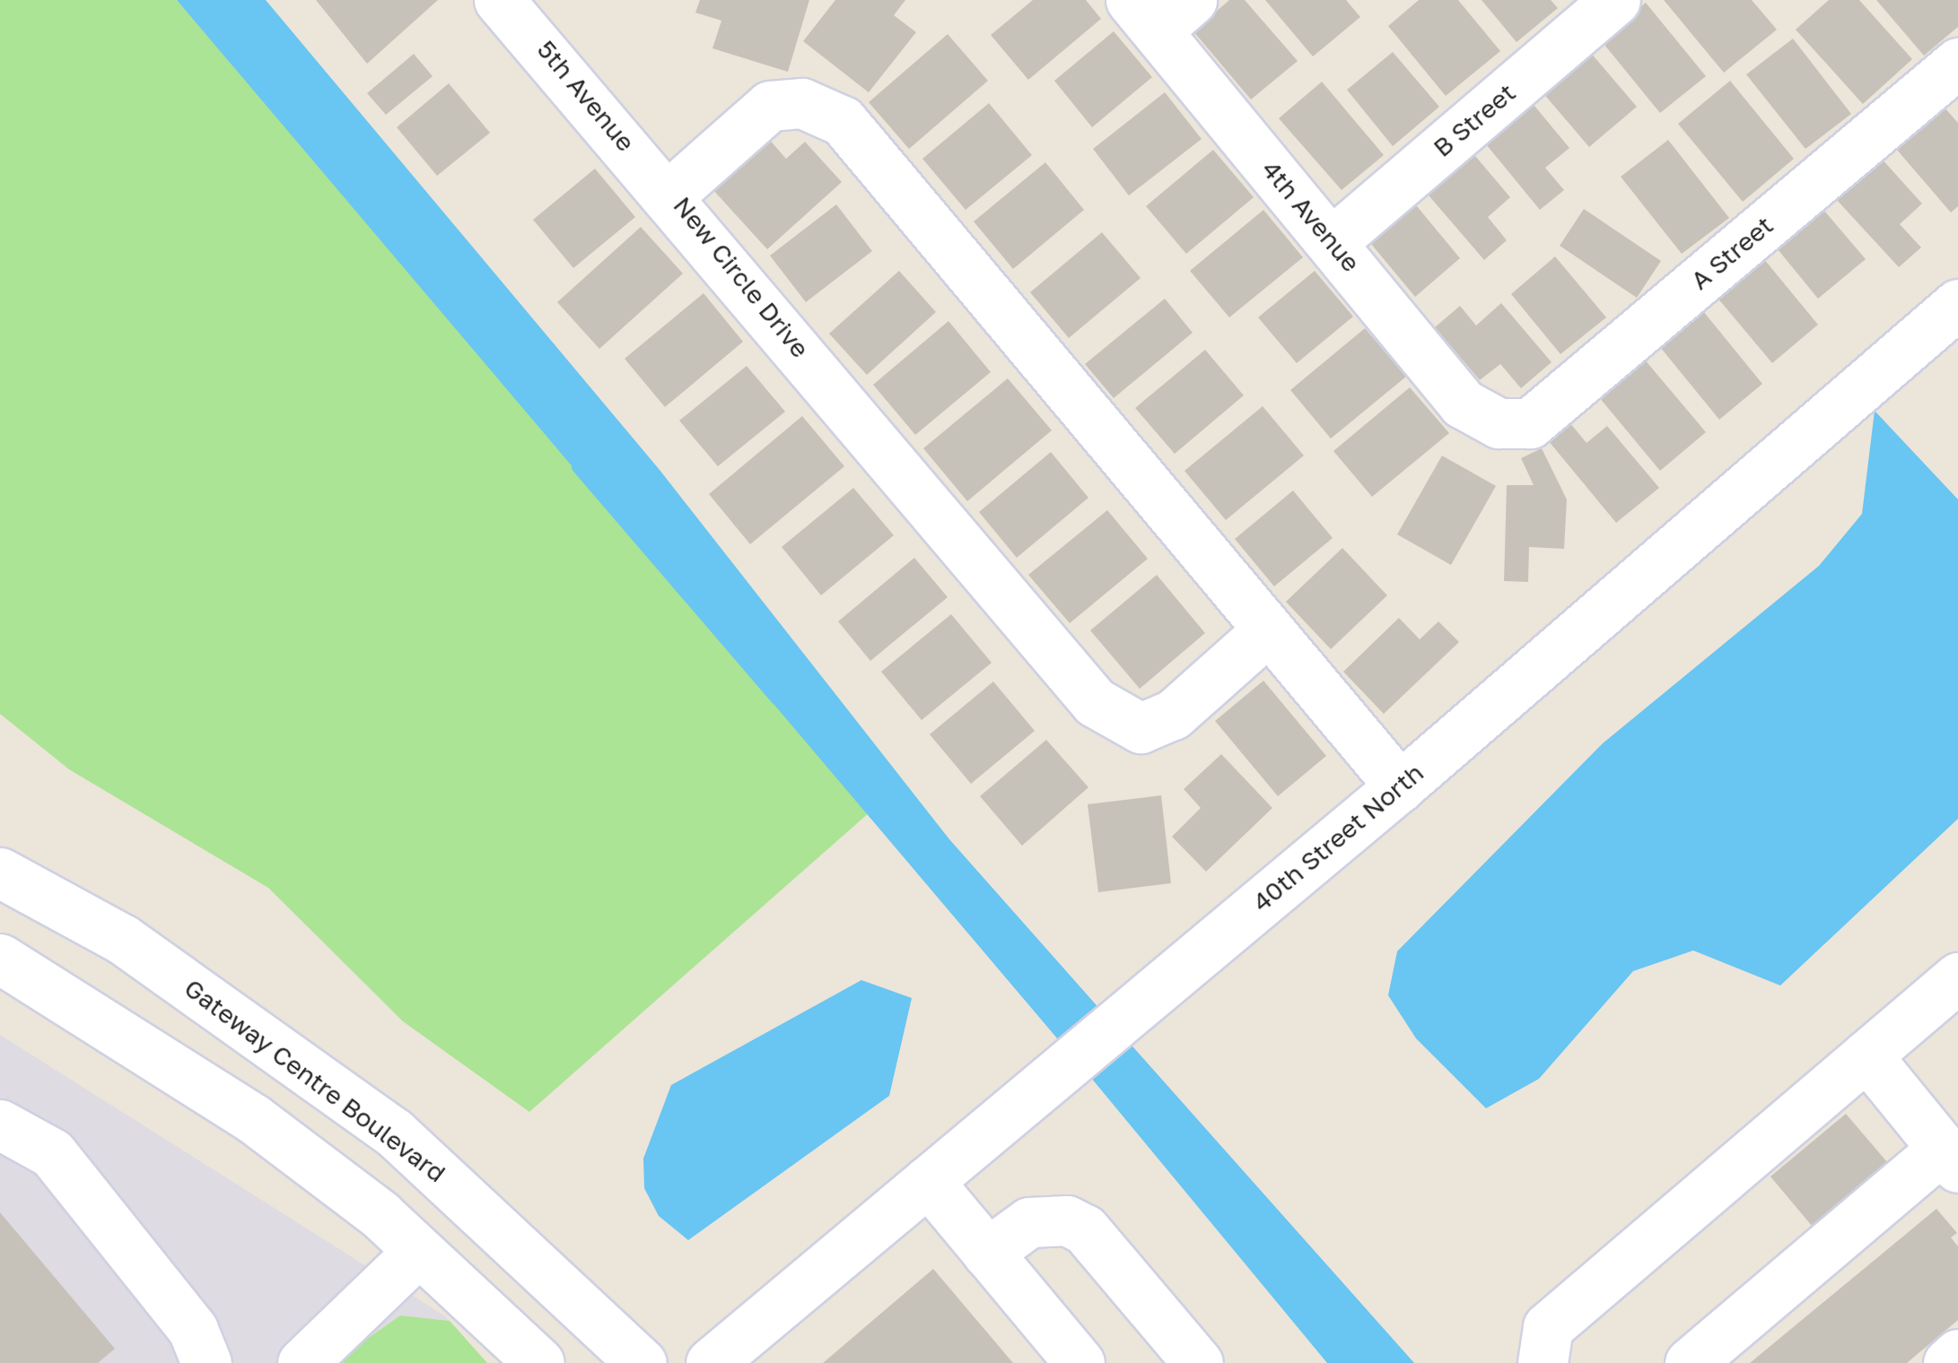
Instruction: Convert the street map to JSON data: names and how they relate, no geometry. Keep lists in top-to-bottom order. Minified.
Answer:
{"streets":{"street":["5th Avenue","B Street","4th Avenue","A Street","New Circle Drive","40th Street North","Gateway Centre Boulevard"]},"crossings":[["5th Avenue","New Circle Drive"],["B Street","4th Avenue"],["4th Avenue","A Street"],["New Circle Drive","40th Street North"]]}
